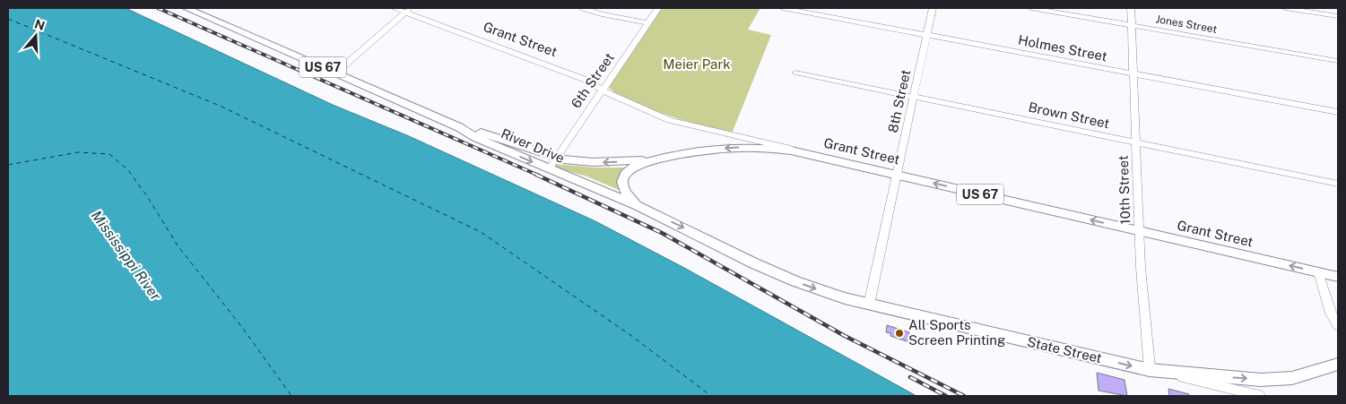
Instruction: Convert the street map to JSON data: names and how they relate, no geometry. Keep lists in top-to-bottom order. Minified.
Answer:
{"streets":{"main road":["Grant Street","US 67","River Drive","State Street"],"street":["Jones Street","Holmes Street","6th Street","8th Street","Brown Street","10th Street"]},"crossings":[["Jones Street","10th Street"],["Grant Street","US 67"],["Grant Street","6th Street"],["Grant Street","8th Street"],["Grant Street","10th Street"],["Holmes Street","8th Street"],["Holmes Street","10th Street"],["US 67","6th Street"],["US 67","River Drive"],["US 67","10th Street"],["US 67","State Street"],["6th Street","River Drive"],["8th Street","Brown Street"],["8th Street","River Drive"],["8th Street","State Street"],["Brown Street","10th Street"],["River Drive","State Street"],["10th Street","State Street"]],"one_way":["Grant Street","River Drive","State Street"],"water":["Mississippi River"],"parks":["Meier Park"],"places":["All Sports Screen Printing"],"north":"top"}
